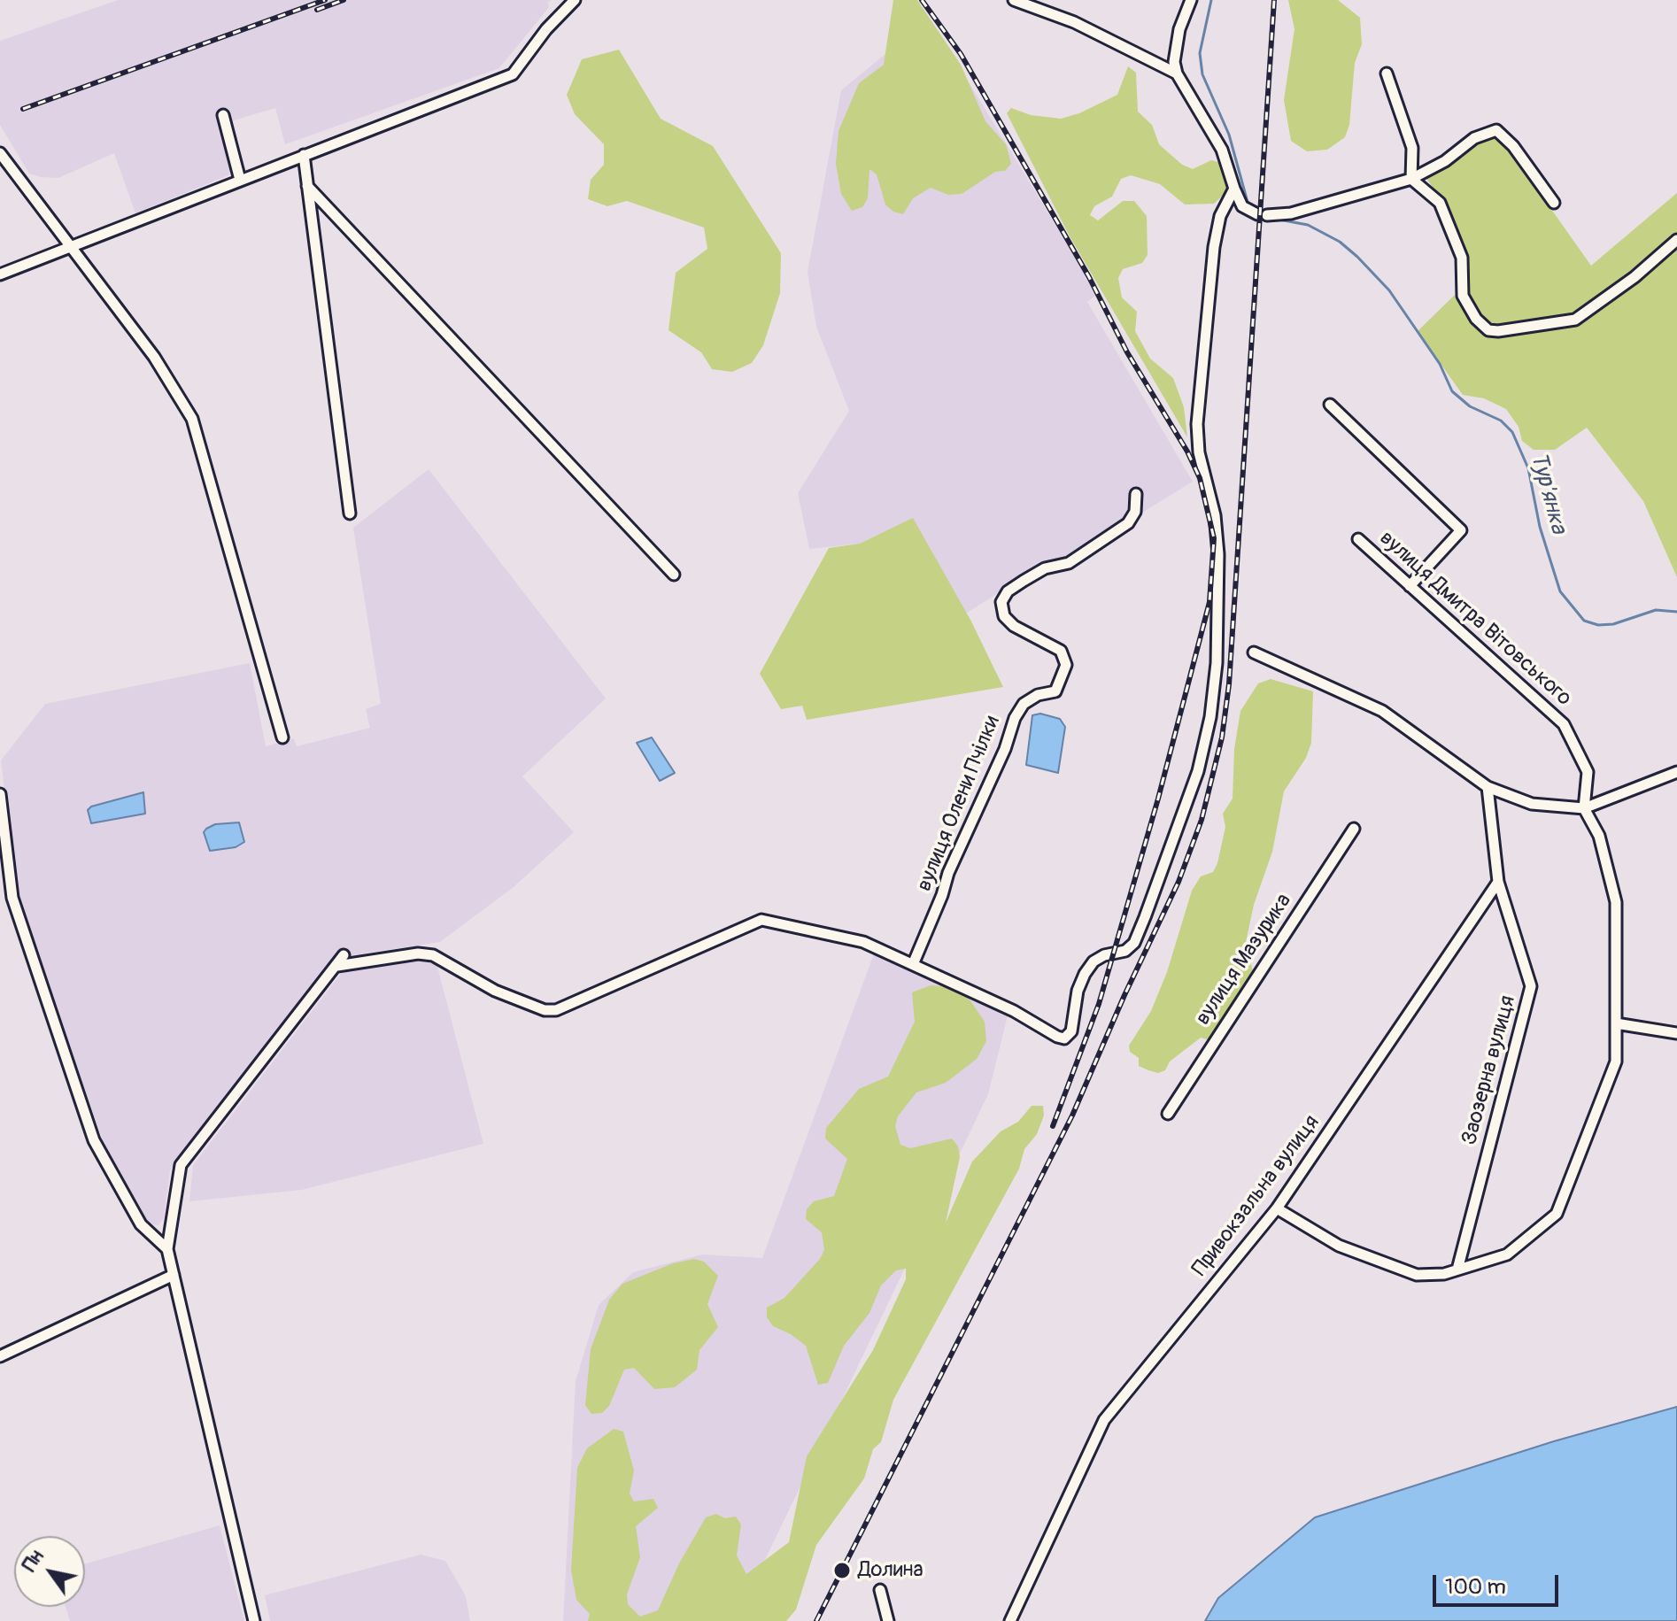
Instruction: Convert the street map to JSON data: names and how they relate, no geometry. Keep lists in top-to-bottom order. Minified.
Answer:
{"streets":{"street":["вулиця Дмитра Вітовського","вулиця Олени Пчілки","вулиця Мазурика","Заозерна вулиця","Привокзальна вулиця"]},"crossings":[["Заозерна вулиця","Привокзальна вулиця"]],"water":["Тур'янка"],"places":["Долина"],"scale_bar":"100 m","north":"top left"}
